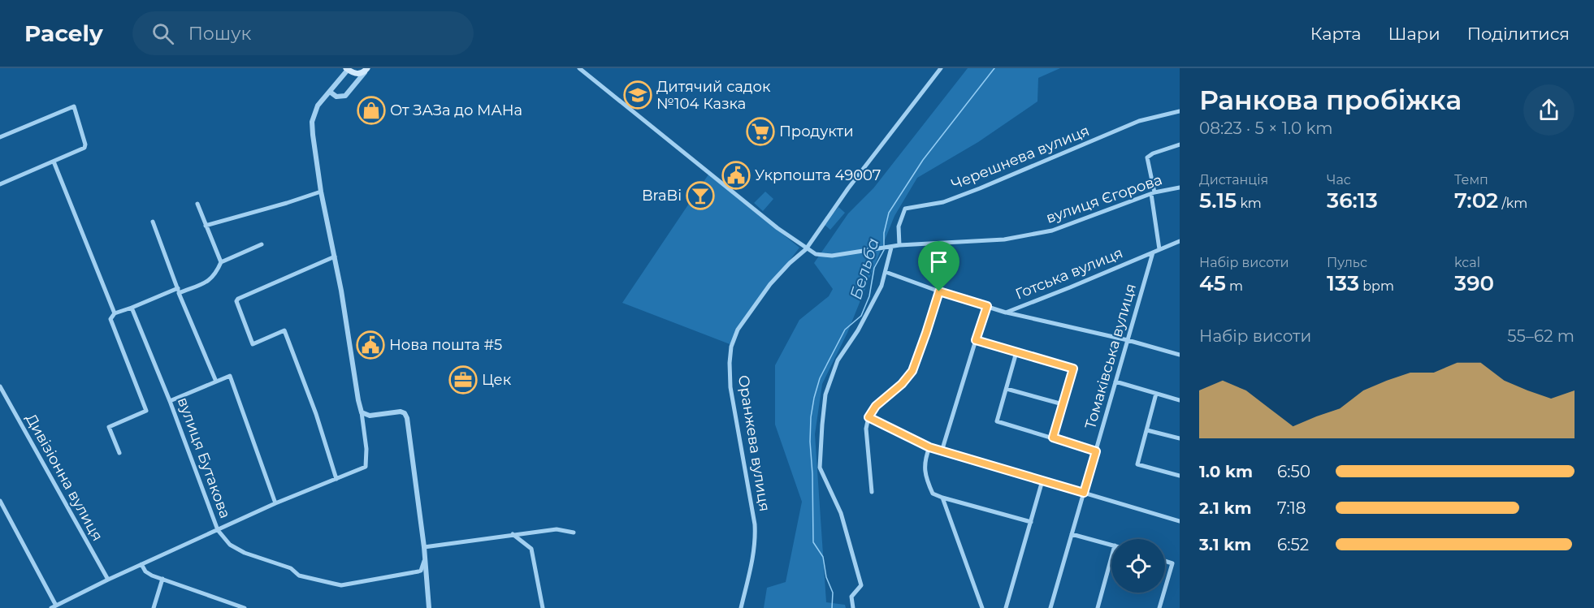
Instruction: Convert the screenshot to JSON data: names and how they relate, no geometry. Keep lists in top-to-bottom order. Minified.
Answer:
{"streets":{"street":["Черешнева вулиця","вулиця Єгорова","Готська вулиця","Томаківська вулиця","Оранжева вулиця","вулиця Бутакова","Дивізіонна вулиця"]},"crossings":[["Черешнева вулиця","вулиця Єгорова"],["вулиця Єгорова","Оранжева вулиця"],["Готська вулиця","Томаківська вулиця"]],"water":["Бельба"],"places":{"school or university":["Дитячий садок №104 Казка"],"shop":["От ЗАЗа до МАНа"],"supermarket":["Продукти"],"public building":["Укрпошта 49007","Нова пошта #5"],"bar":["BraBi"],"office":["Цек"]},"page":{"header":"Pacely","search":"Пошук","nav":["Карта","Шари","Поділитися"],"heading":["Ранкова пробіжка","08:23 · 5 × 1.0 km"],"stats":[["Дистанція","5.15 km"],["Час","36:13"],["Темп","7:02 /km"],["Набір висоти","45 m"],["Пульс","133 bpm"],["kcal","390"]],"chart":["Набір висоти","55–62 m"],"list":[{"name":"1.0 km","note":"6:50"},{"name":"2.1 km","note":"7:18"},{"name":"3.1 km","note":"6:52"}]}}
